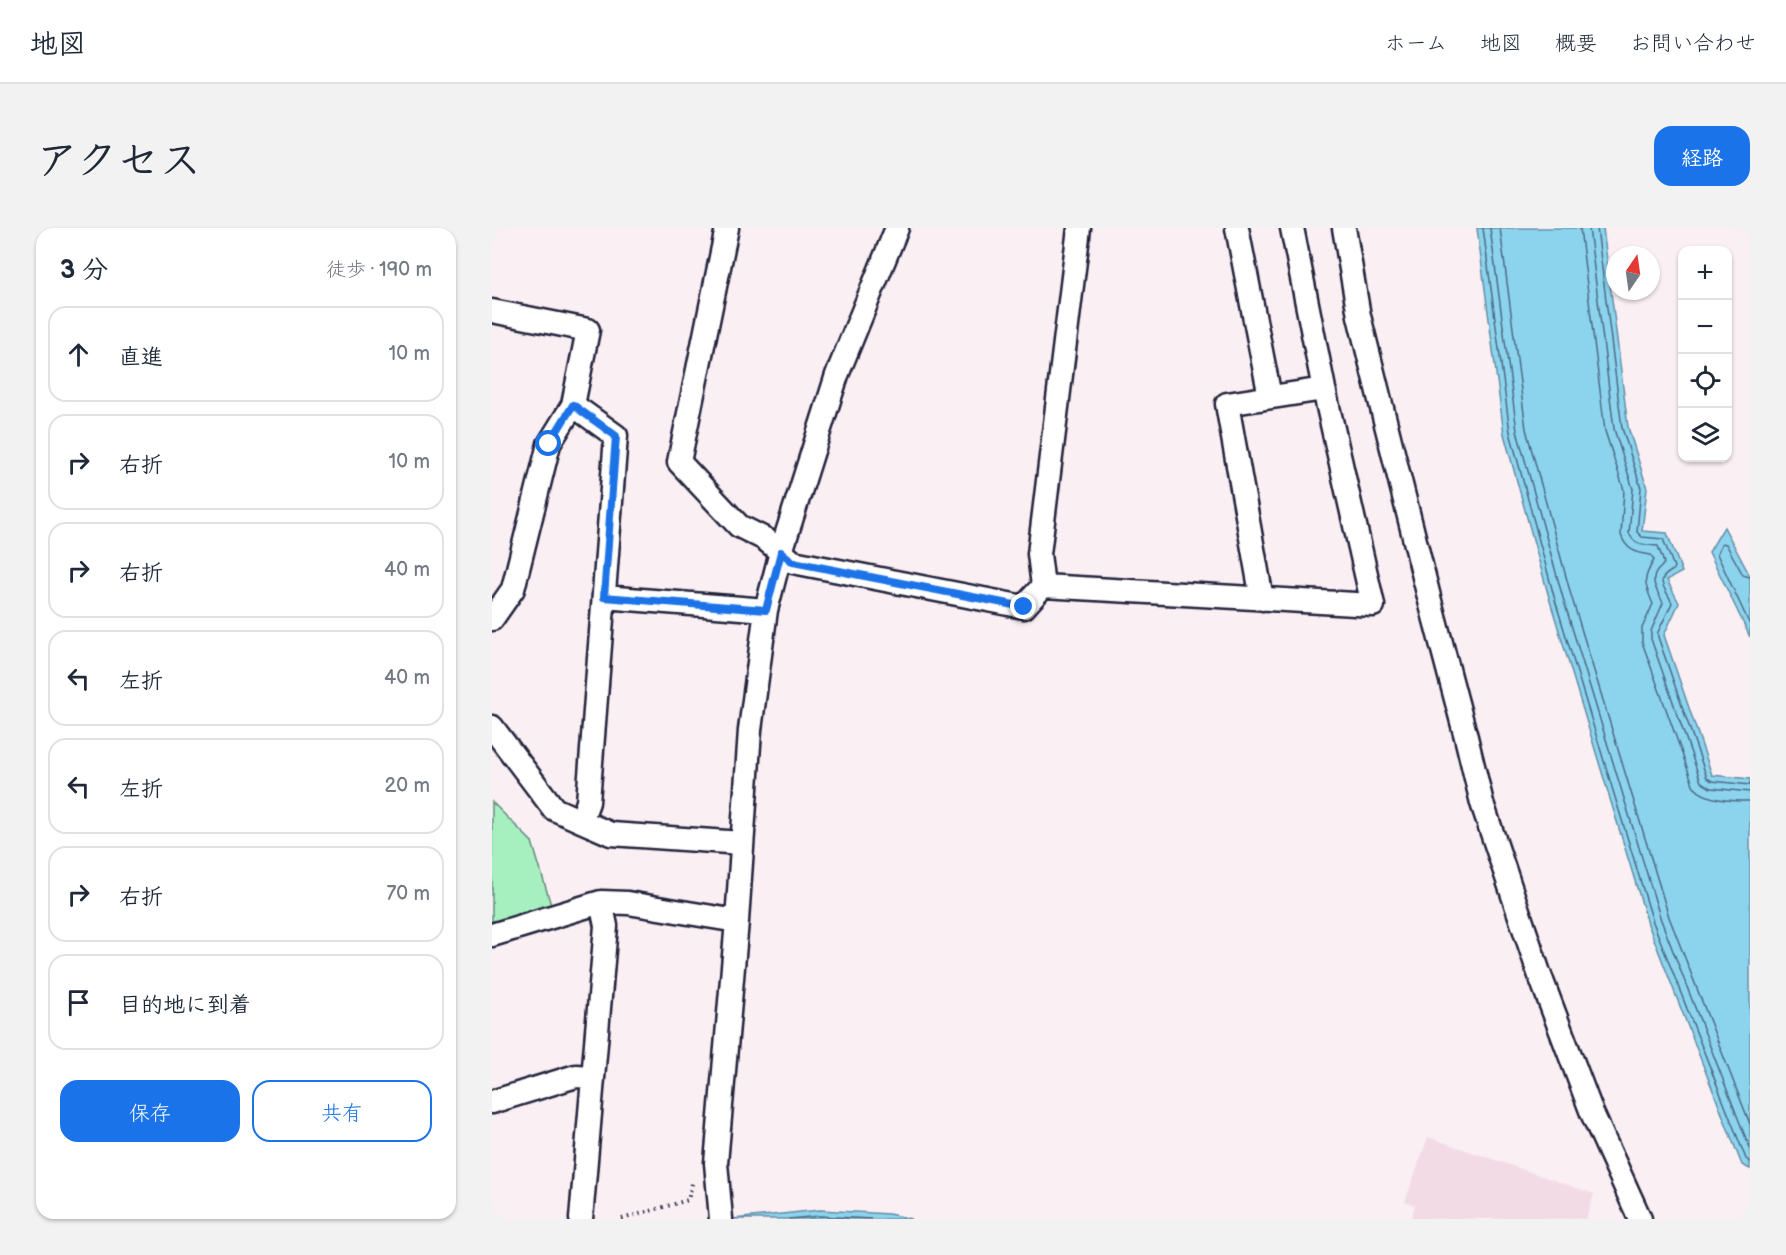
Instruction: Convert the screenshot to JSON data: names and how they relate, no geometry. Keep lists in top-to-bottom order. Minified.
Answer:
{"north":"top","page":{"header":"地図","nav":["ホーム","地図","概要","お問い合わせ"],"title":"アクセス","buttons":["経路",["保存","共有"]],"heading":["3 分","徒歩 · 190 m"],"map_buttons":["+","−"],"list":[["直進","10 m"],["右折","10 m"],["右折","40 m"],["左折","40 m"],["左折","20 m"],["右折","70 m"],"目的地に到着"]}}
